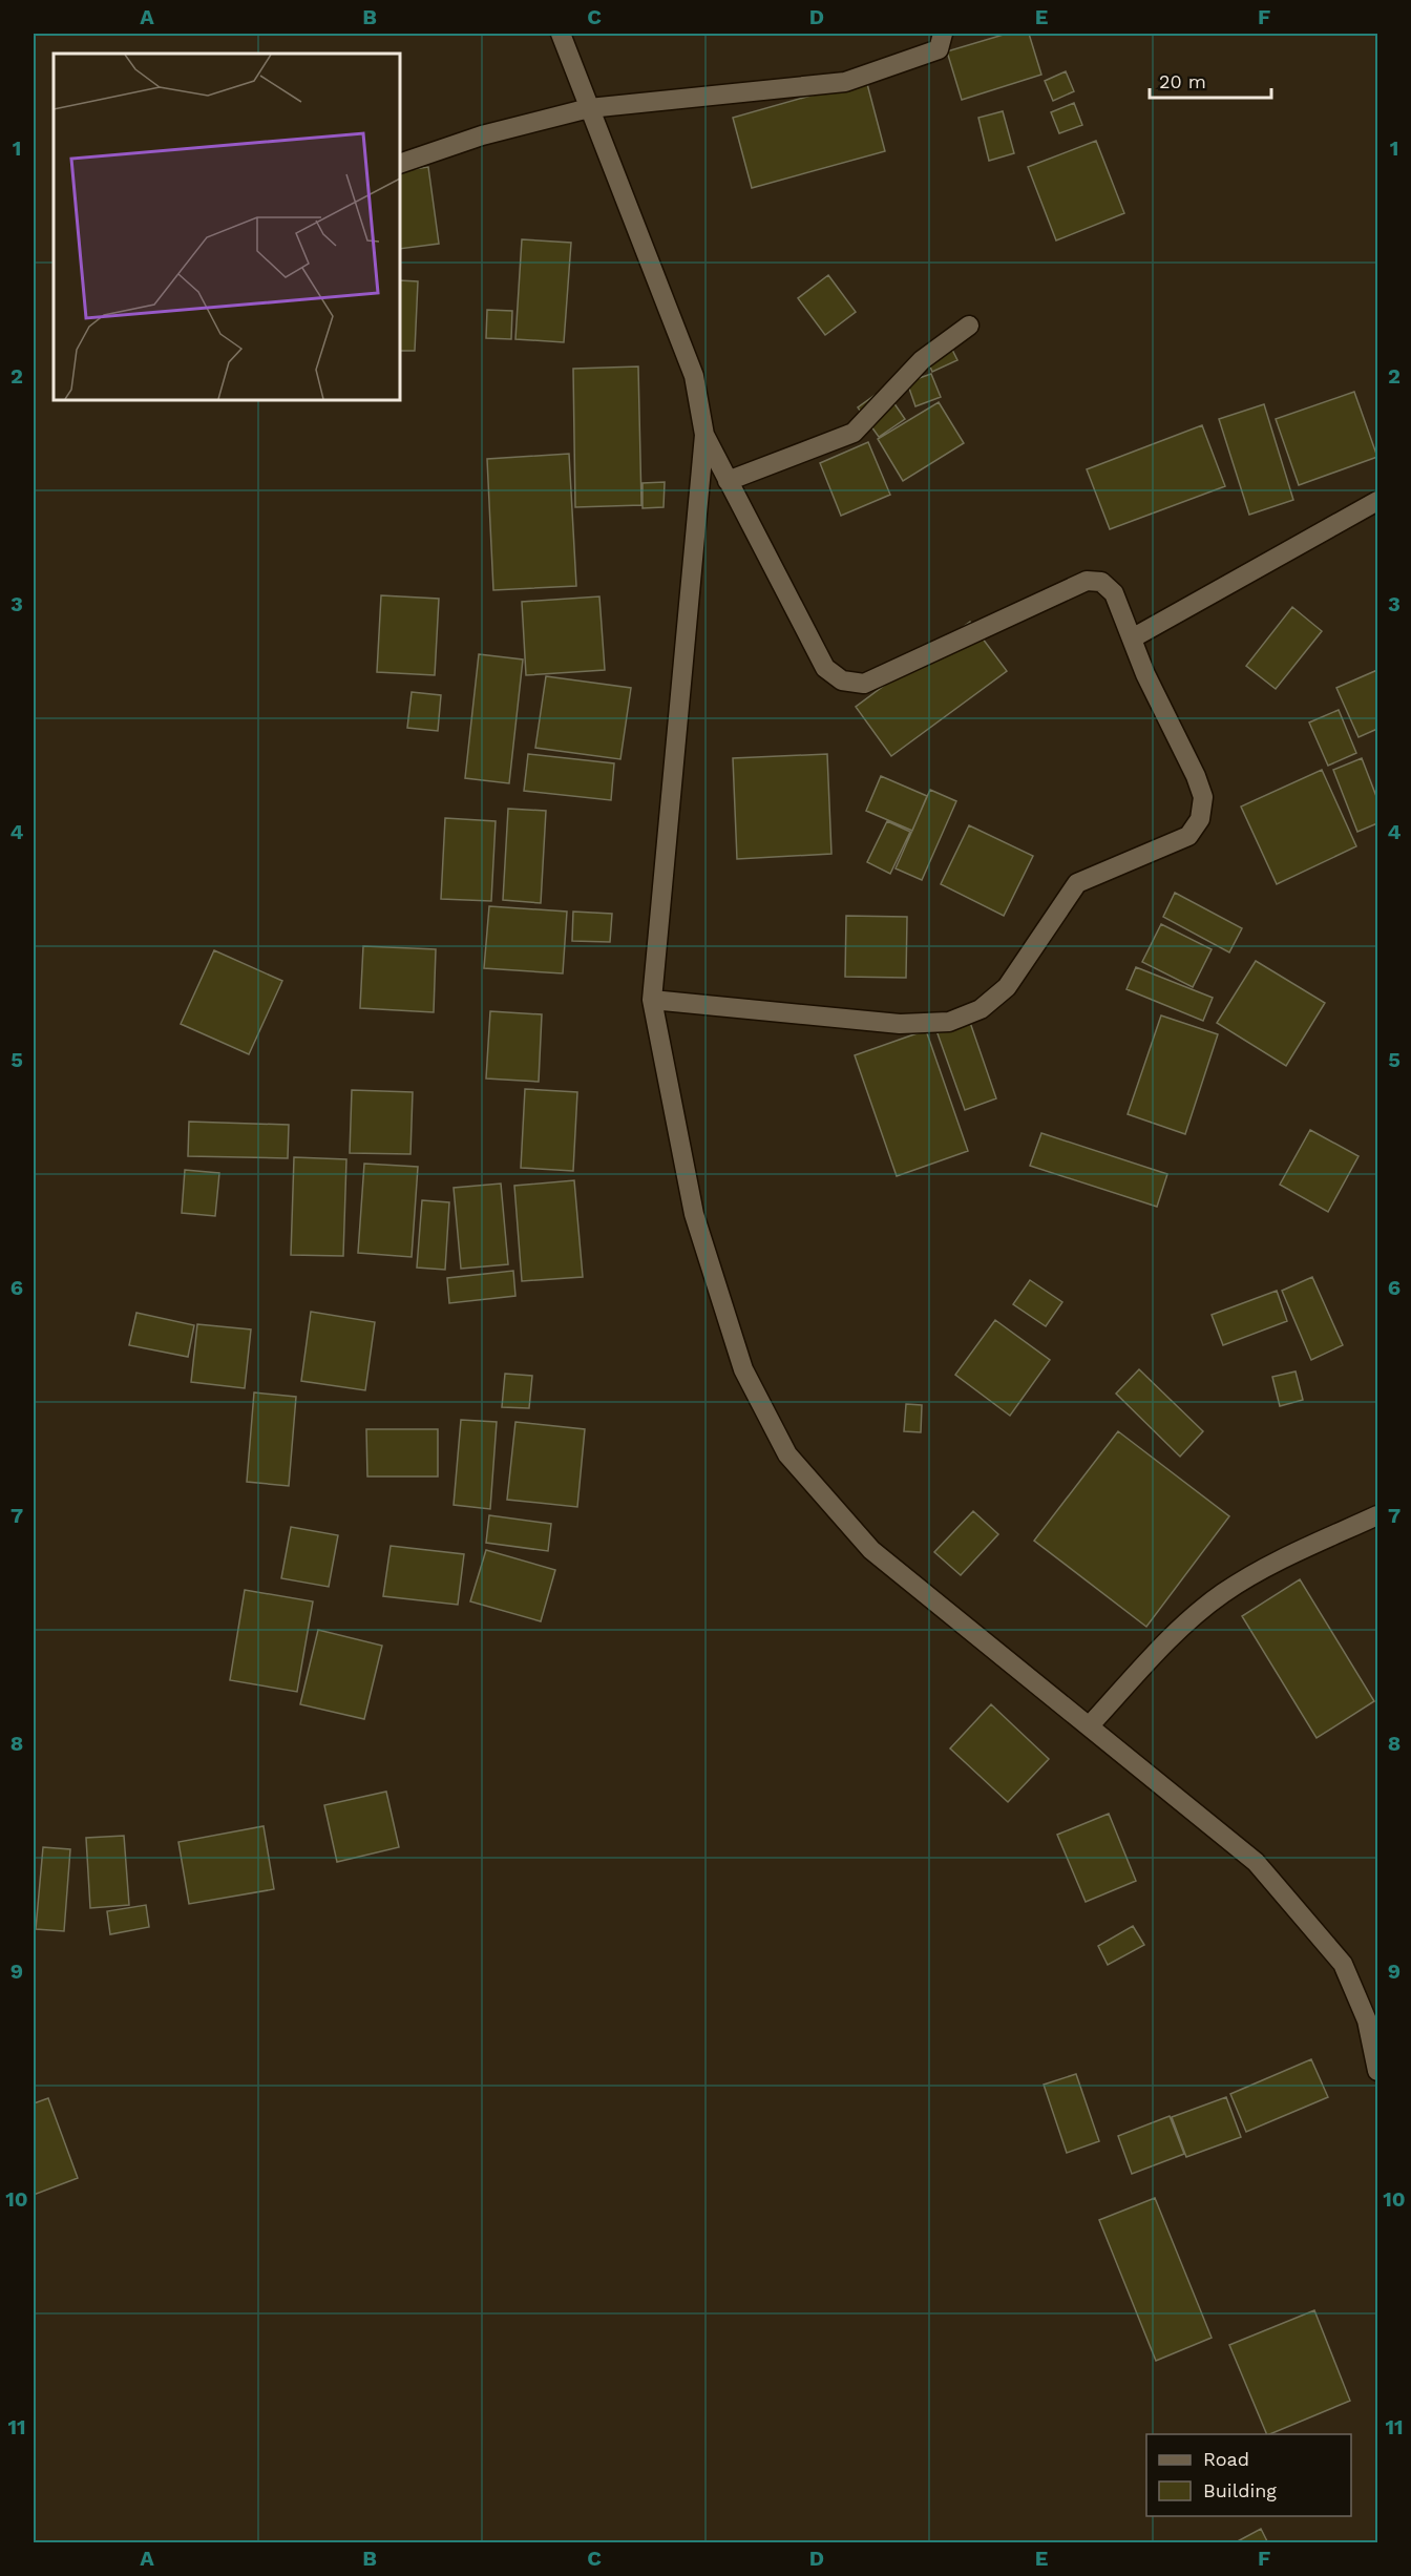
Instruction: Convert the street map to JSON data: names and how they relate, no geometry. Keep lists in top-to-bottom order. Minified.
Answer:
{"legend":["Road","Building"],"scale_bar":"20 m","grid":{"columns":["A","B","C","D","E","F"],"rows":["1","2","3","4","5","6","7","8","9","10","11"]}}
